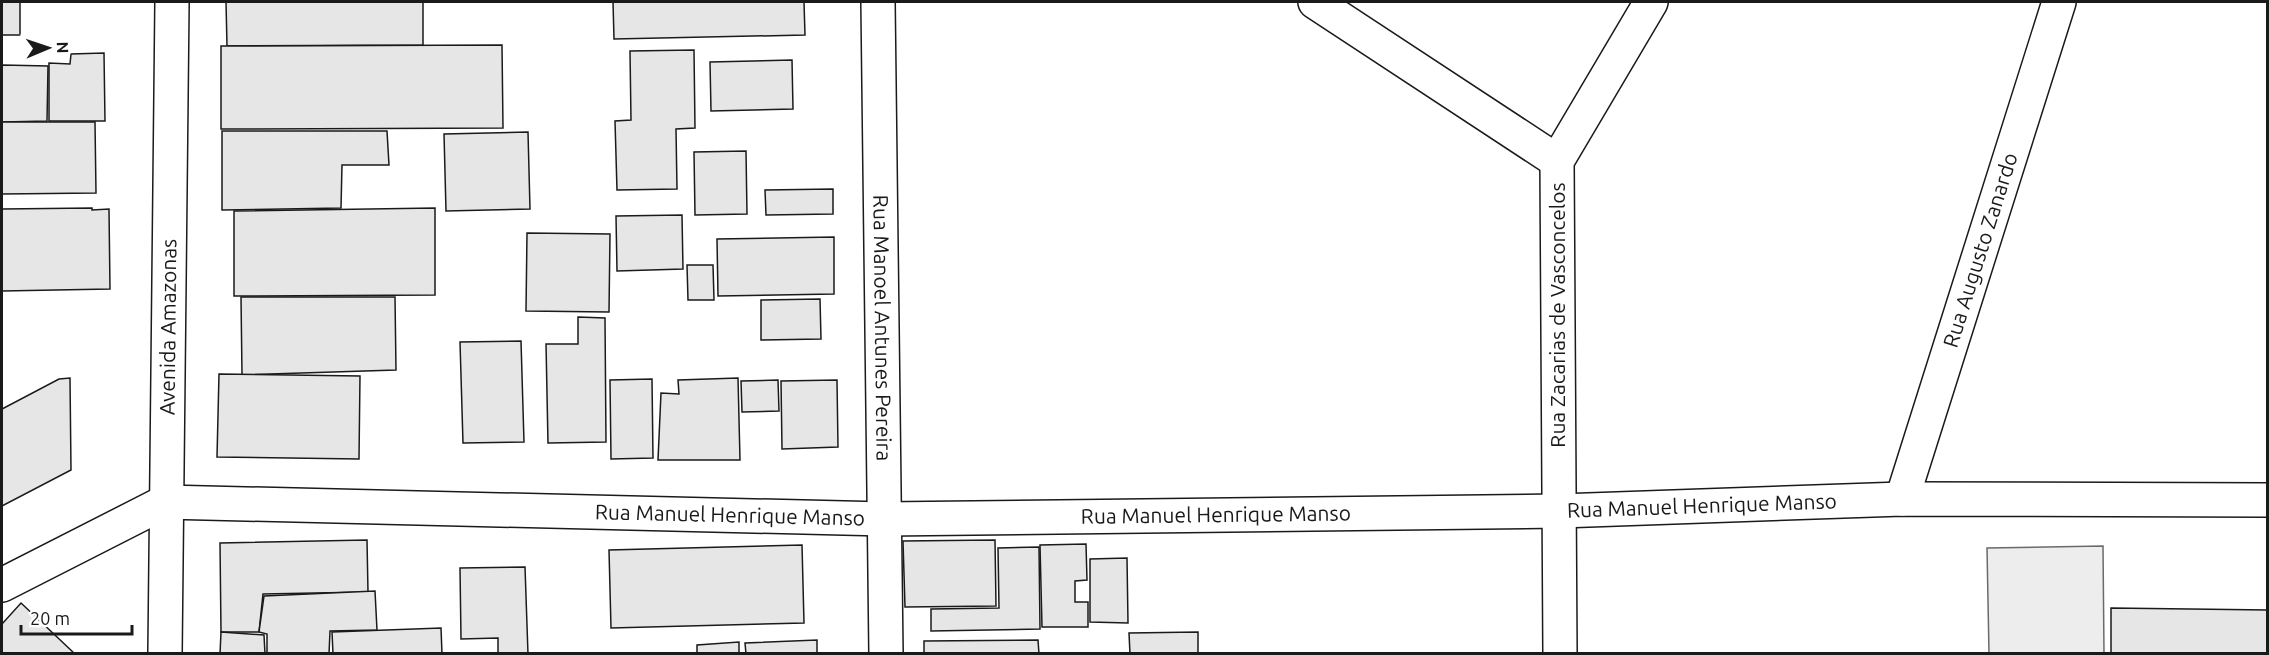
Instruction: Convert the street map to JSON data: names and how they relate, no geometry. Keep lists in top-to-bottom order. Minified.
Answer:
{"streets":{"street":["Rua Augusto Zanardo","Rua Zacarias de Vasconcelos","Avenida Amazonas","Rua Manoel Antunes Pereira","Rua Manuel Henrique Manso"]},"crossings":[["Rua Augusto Zanardo","Rua Manuel Henrique Manso"],["Rua Zacarias de Vasconcelos","Rua Manuel Henrique Manso"],["Avenida Amazonas","Rua Manuel Henrique Manso"],["Rua Manoel Antunes Pereira","Rua Manuel Henrique Manso"]],"scale_bar":"20 m","north":"right"}
